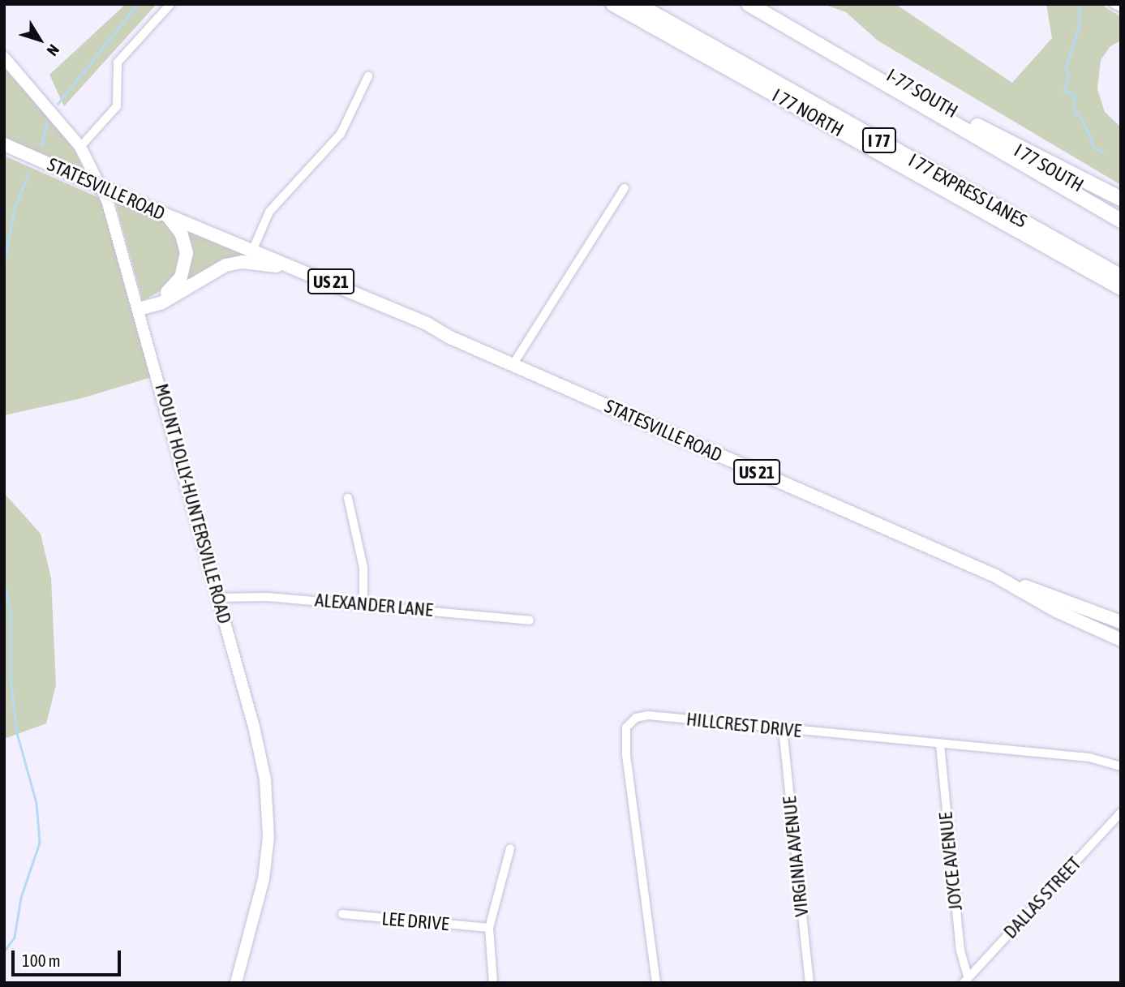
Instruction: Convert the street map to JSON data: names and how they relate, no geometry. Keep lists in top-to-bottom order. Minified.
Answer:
{"streets":{"highway":["I-77 SOUTH","I 77 NORTH","I 77","I 77 SOUTH","I 77 EXPRESS LANES"],"main road":["STATESVILLE ROAD","US 21","MOUNT HOLLY-HUNTERSVILLE ROAD"],"street":["ALEXANDER LANE","HILLCREST DRIVE","VIRGINIA AVENUE","JOYCE AVENUE","DALLAS STREET","LEE DRIVE"]},"crossings":[["I-77 SOUTH","I 77 SOUTH"],["MOUNT HOLLY-HUNTERSVILLE ROAD","ALEXANDER LANE"],["HILLCREST DRIVE","VIRGINIA AVENUE"],["HILLCREST DRIVE","JOYCE AVENUE"],["JOYCE AVENUE","DALLAS STREET"]],"scale_bar":"100 m","north":"bottom right"}
